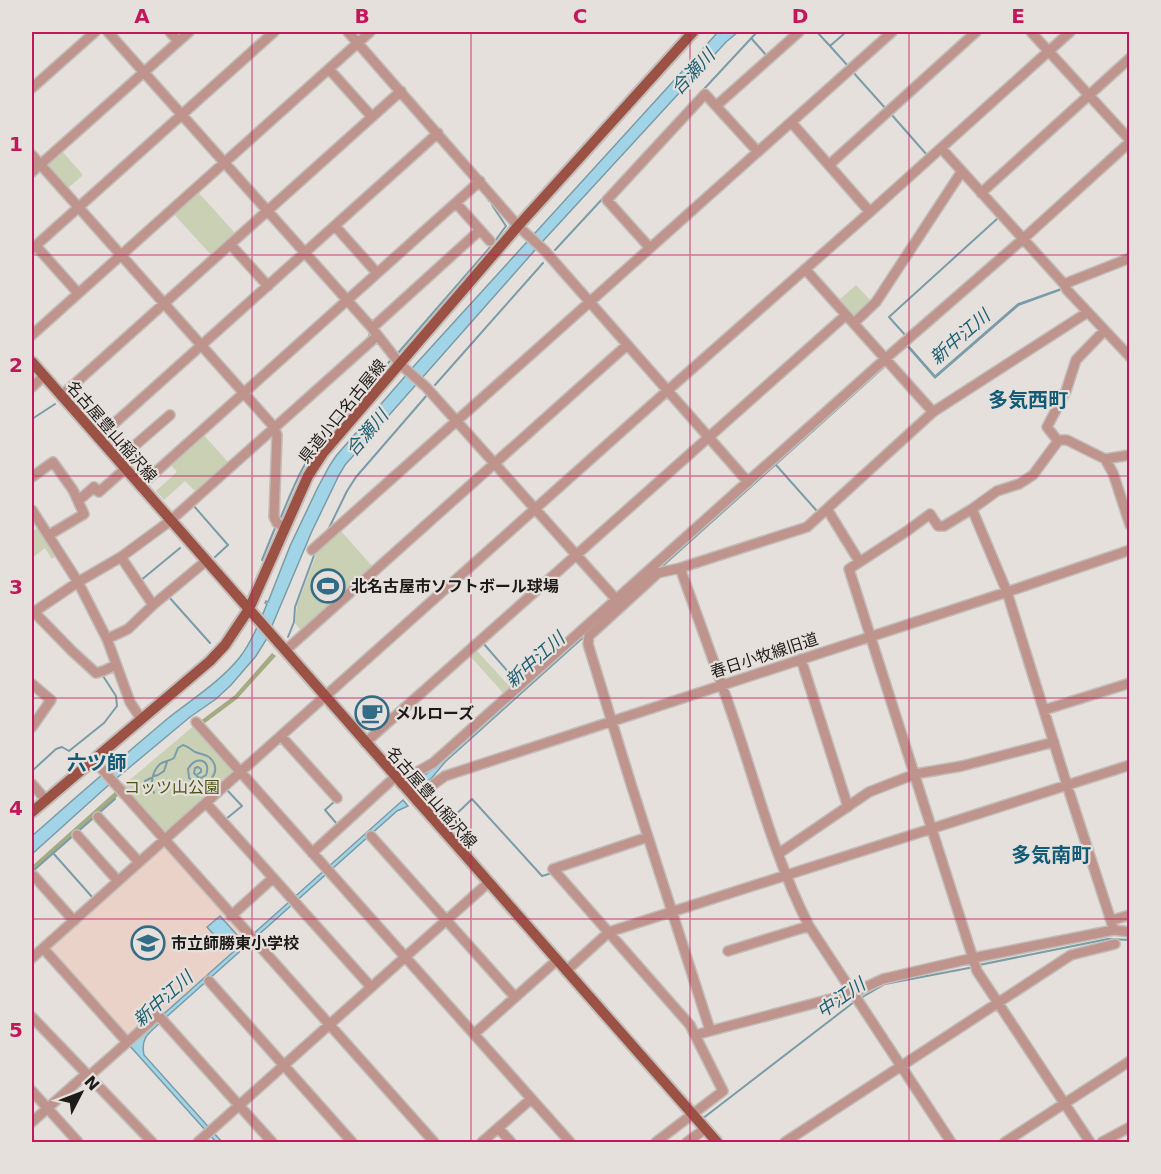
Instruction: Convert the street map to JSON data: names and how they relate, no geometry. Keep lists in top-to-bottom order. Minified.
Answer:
{"streets":{"main road":["県道小口名古屋線","名古屋豊山稲沢線"],"street":["春日小牧線旧道"]},"crossings":[["県道小口名古屋線","名古屋豊山稲沢線"],["名古屋豊山稲沢線","春日小牧線旧道"]],"districts":["多気西町","六ツ師","多気南町"],"water":["合瀬川","新中江川","中江川"],"parks":["コッツ山公園"],"places":{"sports":["北名古屋市ソフトボール球場"],"cafe":["メルローズ"],"school or university":["市立師勝東小学校"]},"north":"top right","grid":{"columns":["A","B","C","D","E"],"rows":["1","2","3","4","5"]}}
